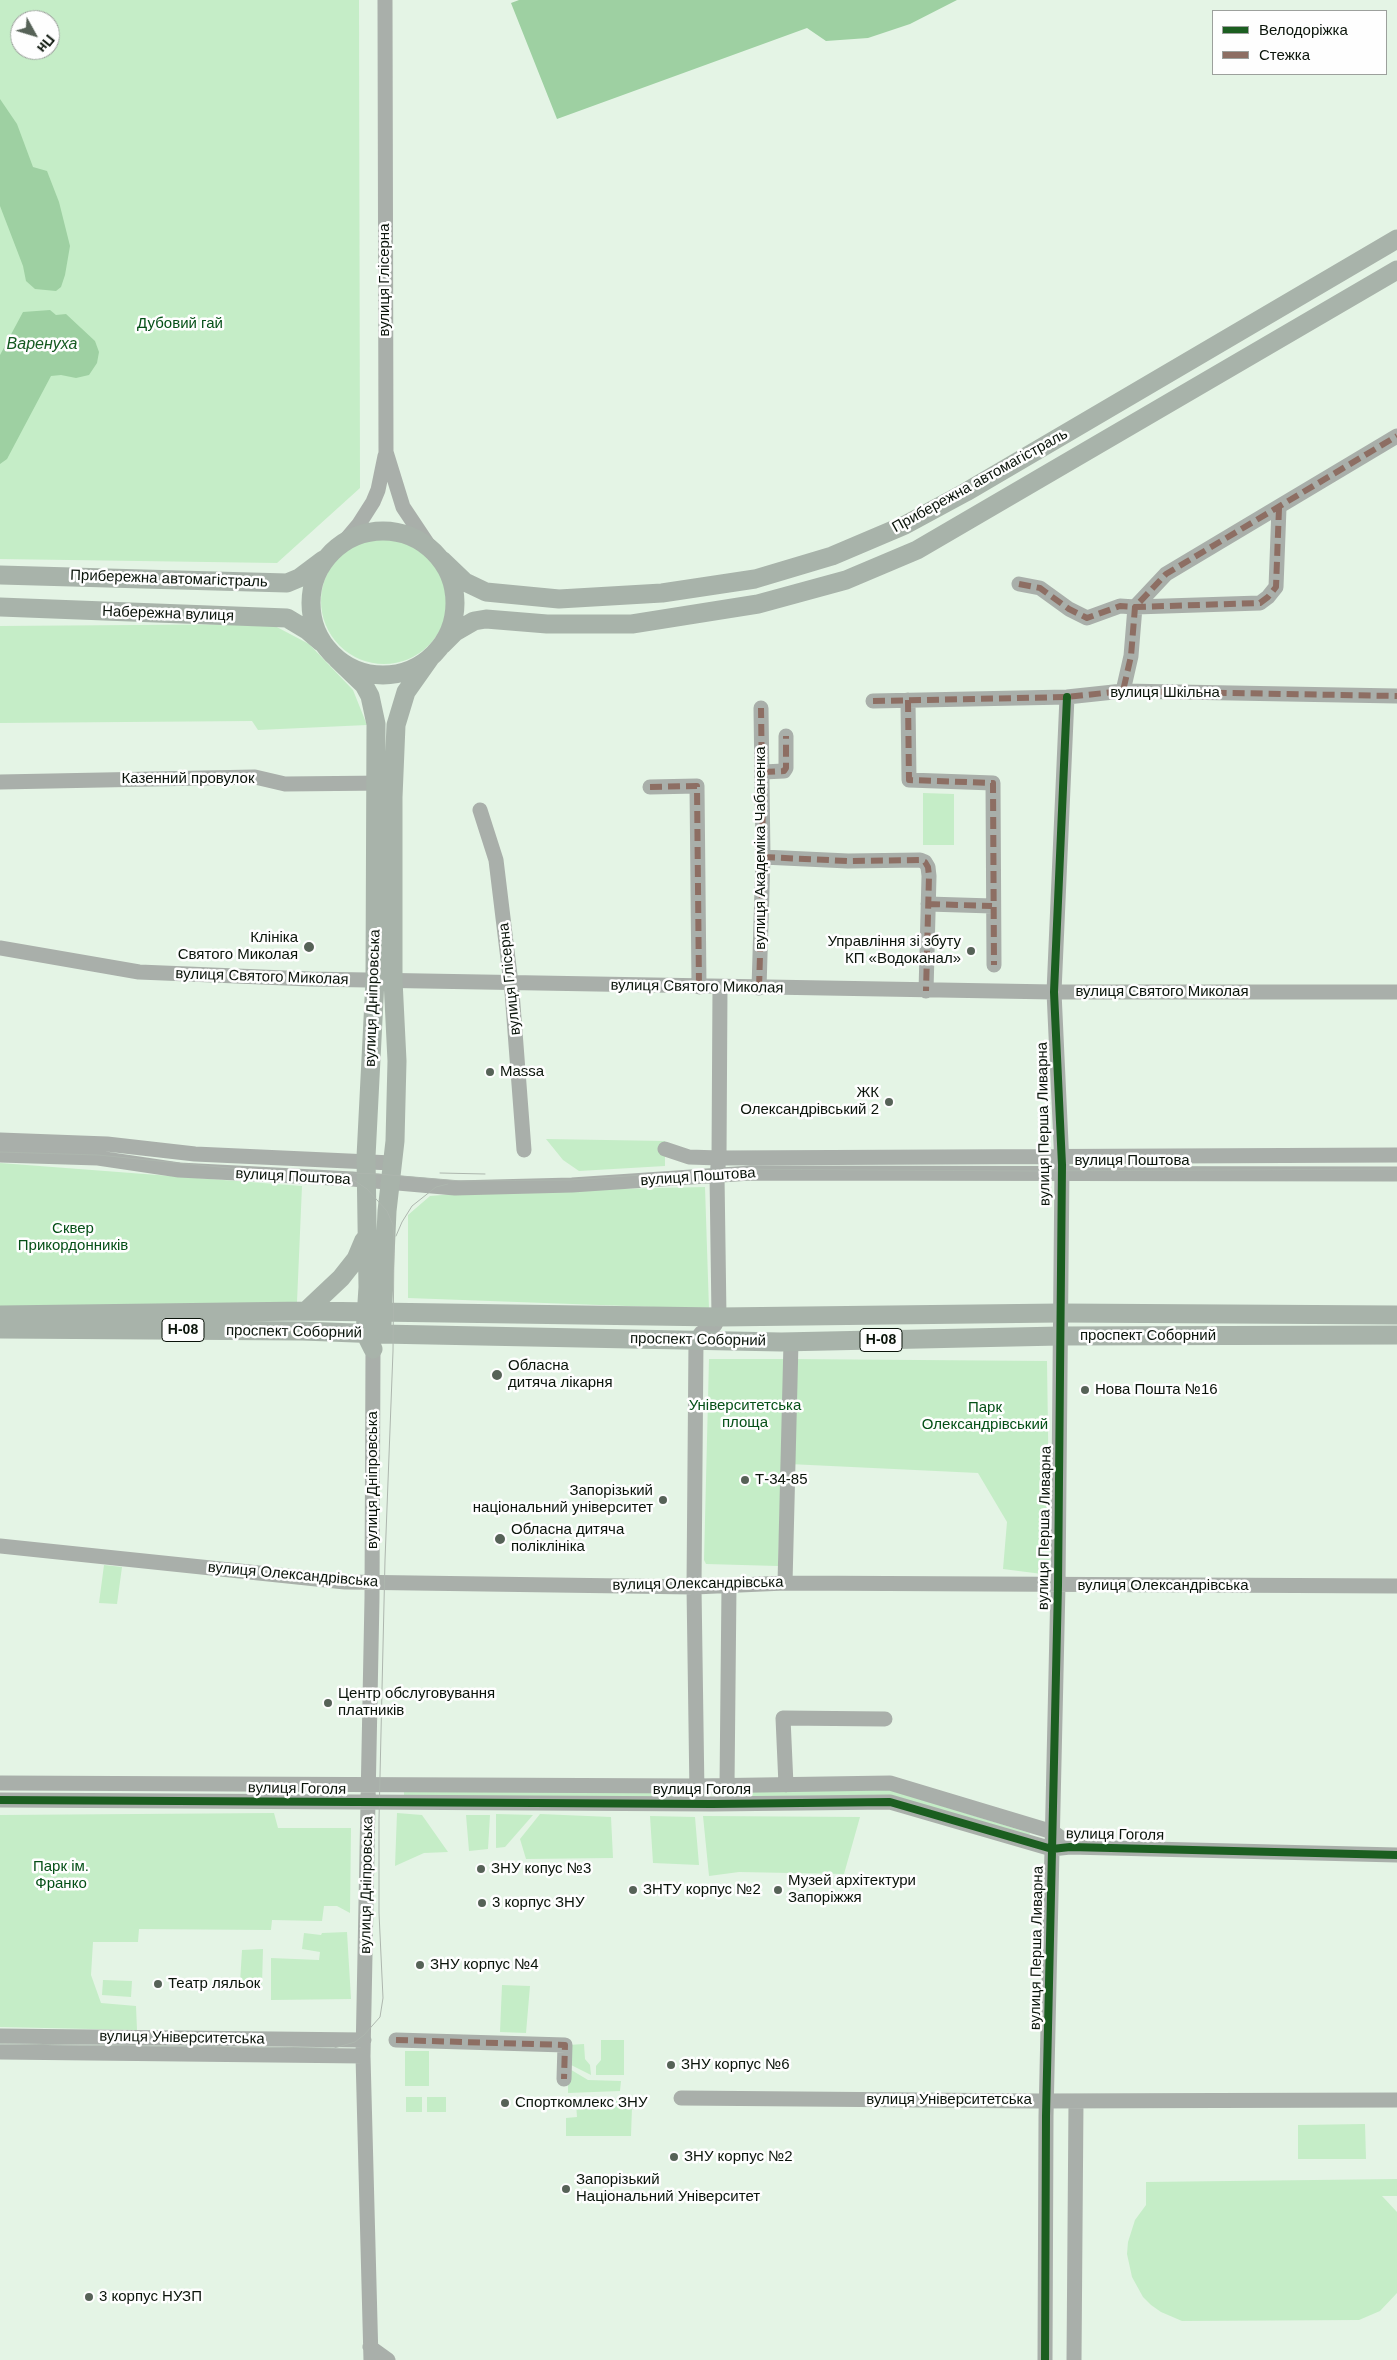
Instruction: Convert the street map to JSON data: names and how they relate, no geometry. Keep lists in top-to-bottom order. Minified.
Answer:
{"streets":{"main road":["Прибережна автомагістраль","Набережна вулиця","вулиця Дніпровська","Н-08","проспект Соборний"],"street":["вулиця Глісерна","вулиця Шкільна","Казенний провулок","вулиця Академіка Чабаненка","вулиця Святого Миколая","вулиця Перша Ливарна","вулиця Поштова","вулиця Олександрівська","вулиця Гоголя","вулиця Університетська"]},"crossings":[["вулиця Глісерна","Прибережна автомагістраль"],["вулиця Глісерна","Набережна вулиця"],["вулиця Глісерна","вулиця Святого Миколая"],["вулиця Глісерна","вулиця Дніпровська"],["Прибережна автомагістраль","Набережна вулиця"],["Прибережна автомагістраль","вулиця Дніпровська"],["Набережна вулиця","вулиця Дніпровська"],["вулиця Шкільна","вулиця Перша Ливарна"],["Казенний провулок","вулиця Дніпровська"],["вулиця Академіка Чабаненка","вулиця Святого Миколая"],["вулиця Святого Миколая","вулиця Дніпровська"],["вулиця Святого Миколая","вулиця Перша Ливарна"],["вулиця Дніпровська","вулиця Поштова"],["вулиця Дніпровська","проспект Соборний"],["вулиця Дніпровська","вулиця Олександрівська"],["вулиця Дніпровська","вулиця Гоголя"],["вулиця Дніпровська","вулиця Університетська"],["вулиця Перша Ливарна","вулиця Поштова"],["вулиця Перша Ливарна","проспект Соборний"],["вулиця Перша Ливарна","вулиця Олександрівська"],["вулиця Перша Ливарна","вулиця Гоголя"],["вулиця Перша Ливарна","вулиця Університетська"]],"water":["Варенуха"],"parks":["Дубовий гай","Сквер Прикордонників","Університетська площа","Парк Олександрівський","Парк ім. Франко"],"places":["Клініка Святого Миколая","Управлiння зi збуту КП «Водоканал»","Massa","ЖК Олександрівський 2","Обласна дитяча лікарня","Нова Пошта №16","Т-34-85","Запорізький національний університет","Обласна дитяча поліклініка","Центр обслуговування платників","ЗНУ копус №3","ЗНТУ корпус №2","Музей архітектури Запоріжжя","3 корпус ЗНУ","ЗНУ корпус №4","Театр ляльок","ЗНУ корпус №6","Спорткомлекс ЗНУ","ЗНУ корпус №2","Запорізький Національний Університет","3 корпус НУЗП"],"legend":["Велодоріжка","Стежка"],"north":"bottom right"}
